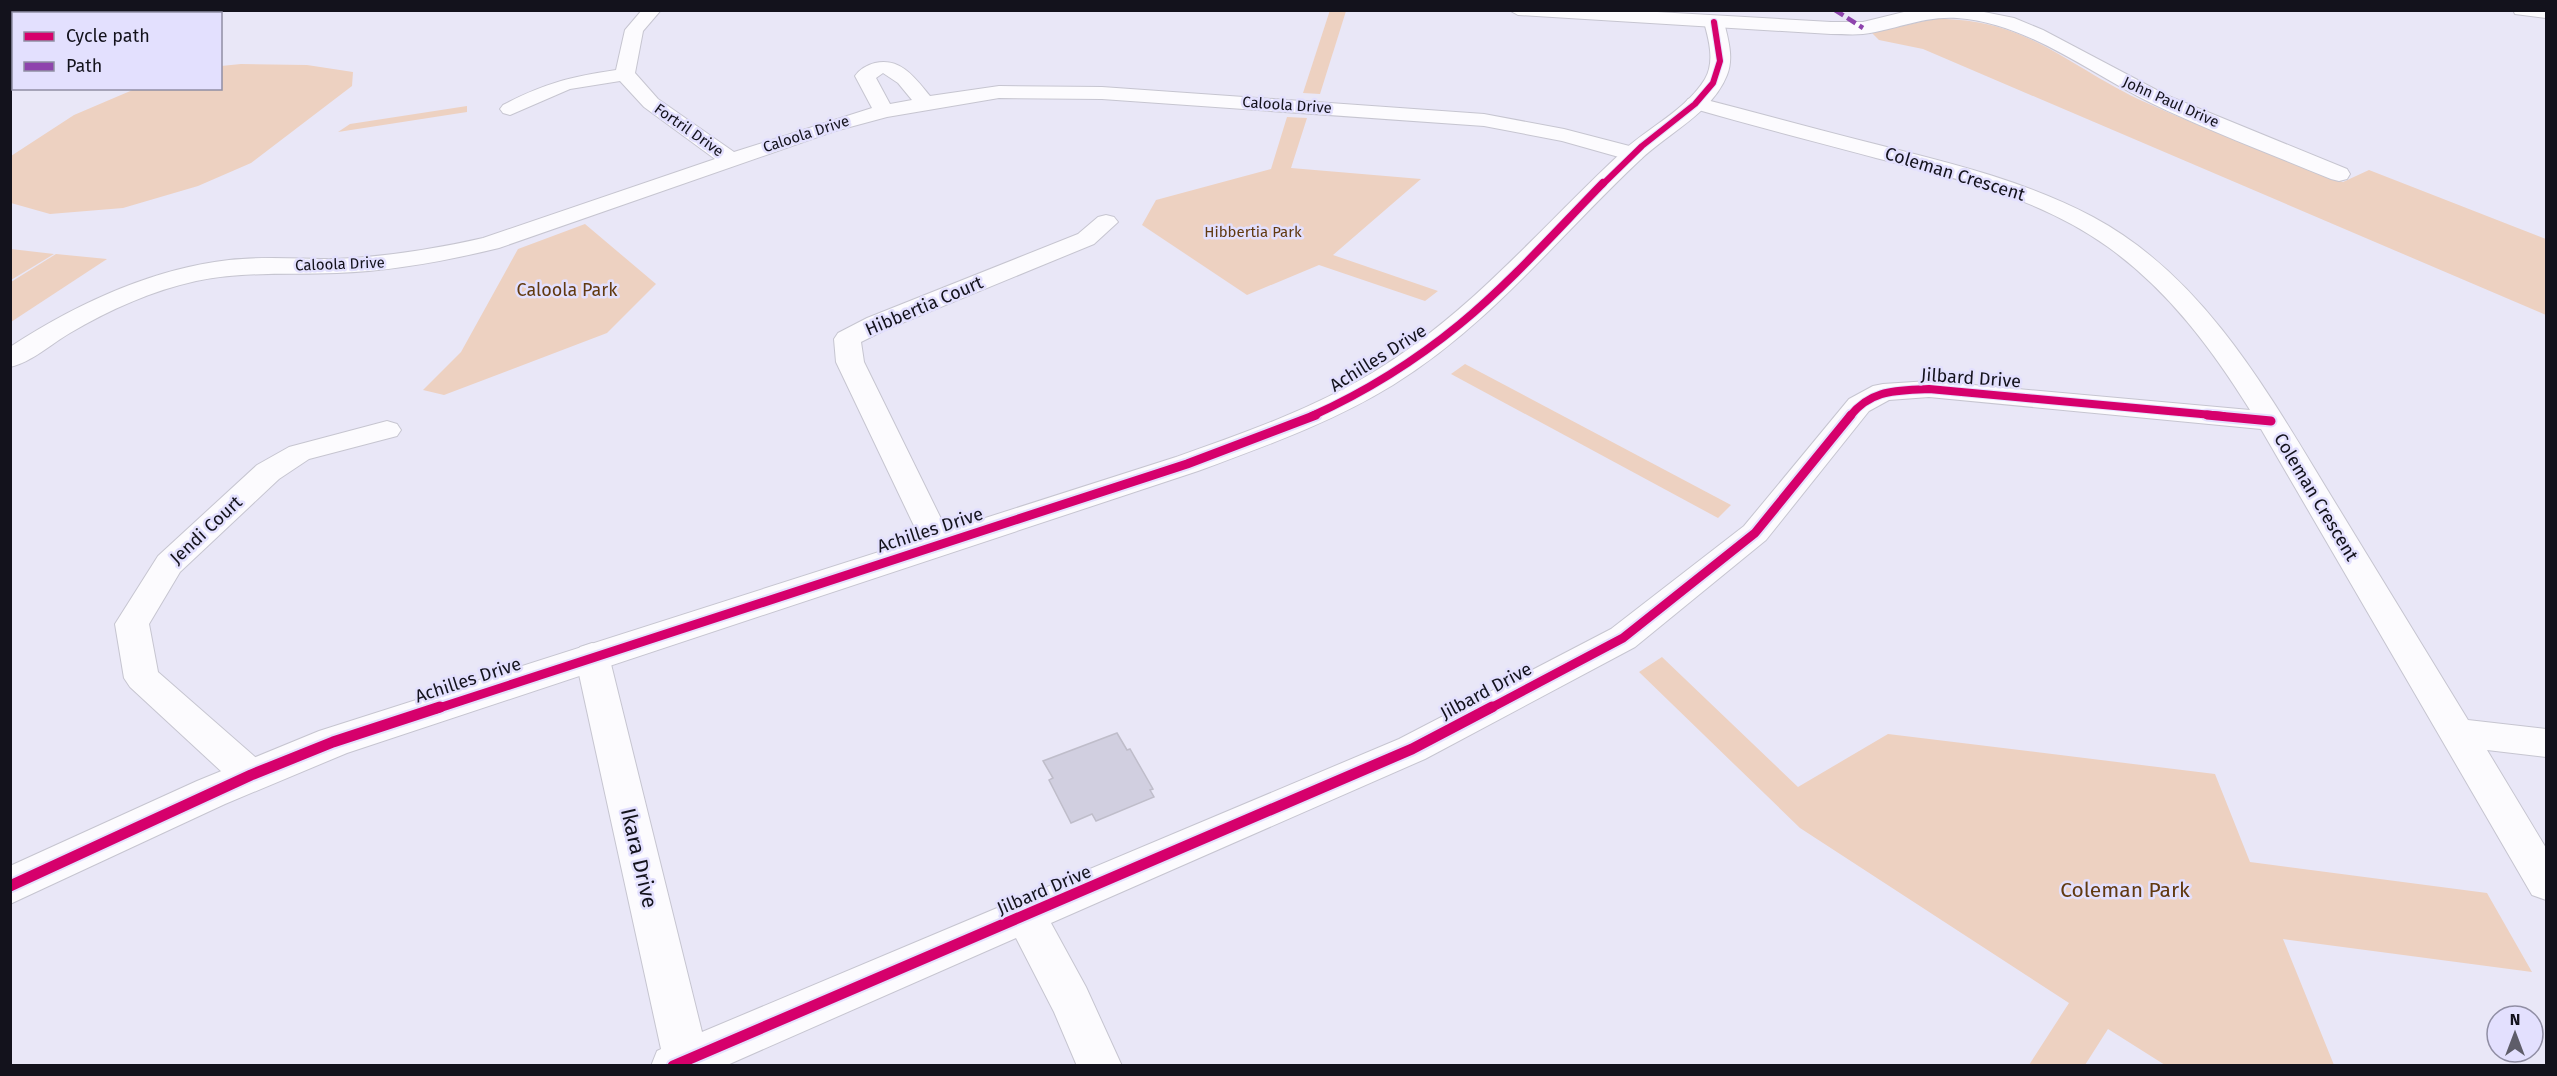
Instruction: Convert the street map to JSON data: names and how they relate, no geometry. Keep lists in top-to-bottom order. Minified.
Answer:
{"streets":{"street":["John Paul Drive","Caloola Drive","Fortril Drive","Coleman Crescent","Hibbertia Court","Achilles Drive","Jilbard Drive","Jendi Court","Ikara Drive"]},"crossings":[["John Paul Drive","Achilles Drive"],["Caloola Drive","Fortril Drive"],["Caloola Drive","Achilles Drive"],["Coleman Crescent","Achilles Drive"],["Coleman Crescent","Jilbard Drive"],["Hibbertia Court","Achilles Drive"],["Achilles Drive","Jendi Court"],["Achilles Drive","Ikara Drive"],["Jilbard Drive","Ikara Drive"]],"parks":["Hibbertia Park","Caloola Park","Coleman Park"],"legend":["Cycle path","Path"],"north":"top"}
